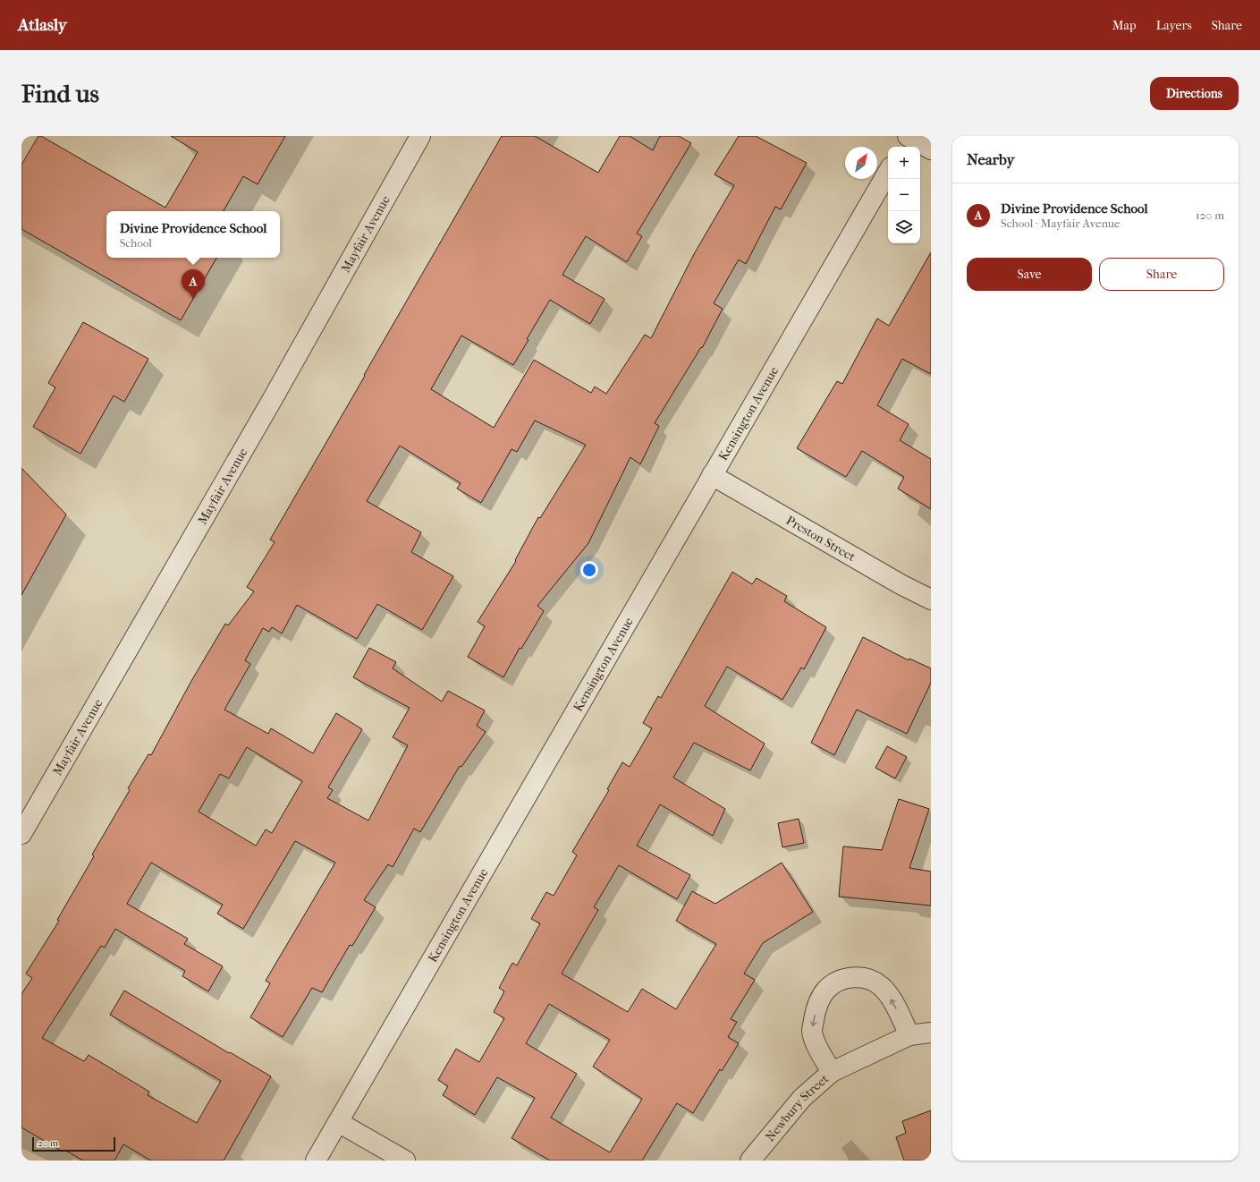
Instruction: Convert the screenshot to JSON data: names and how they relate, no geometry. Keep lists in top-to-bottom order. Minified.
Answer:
{"streets":{"street":["Mayfair Avenue","Kensington Avenue","Preston Street","Newbury Street"]},"crossings":[["Kensington Avenue","Preston Street"]],"scale_bar":"20 m","north":"top right","page":{"header":"Atlasly","nav":["Map","Layers","Share"],"buttons":["Directions",["Save","Share"]],"title":"Find us","heading":"Nearby","map_buttons":["+","−"],"list":[{"mark":"A","name":"Divine Providence School","note":"School · Mayfair Avenue","value":"120 m"}],"popup":["Divine Providence School","School"],"pins":"A","scale":"20 m"}}
